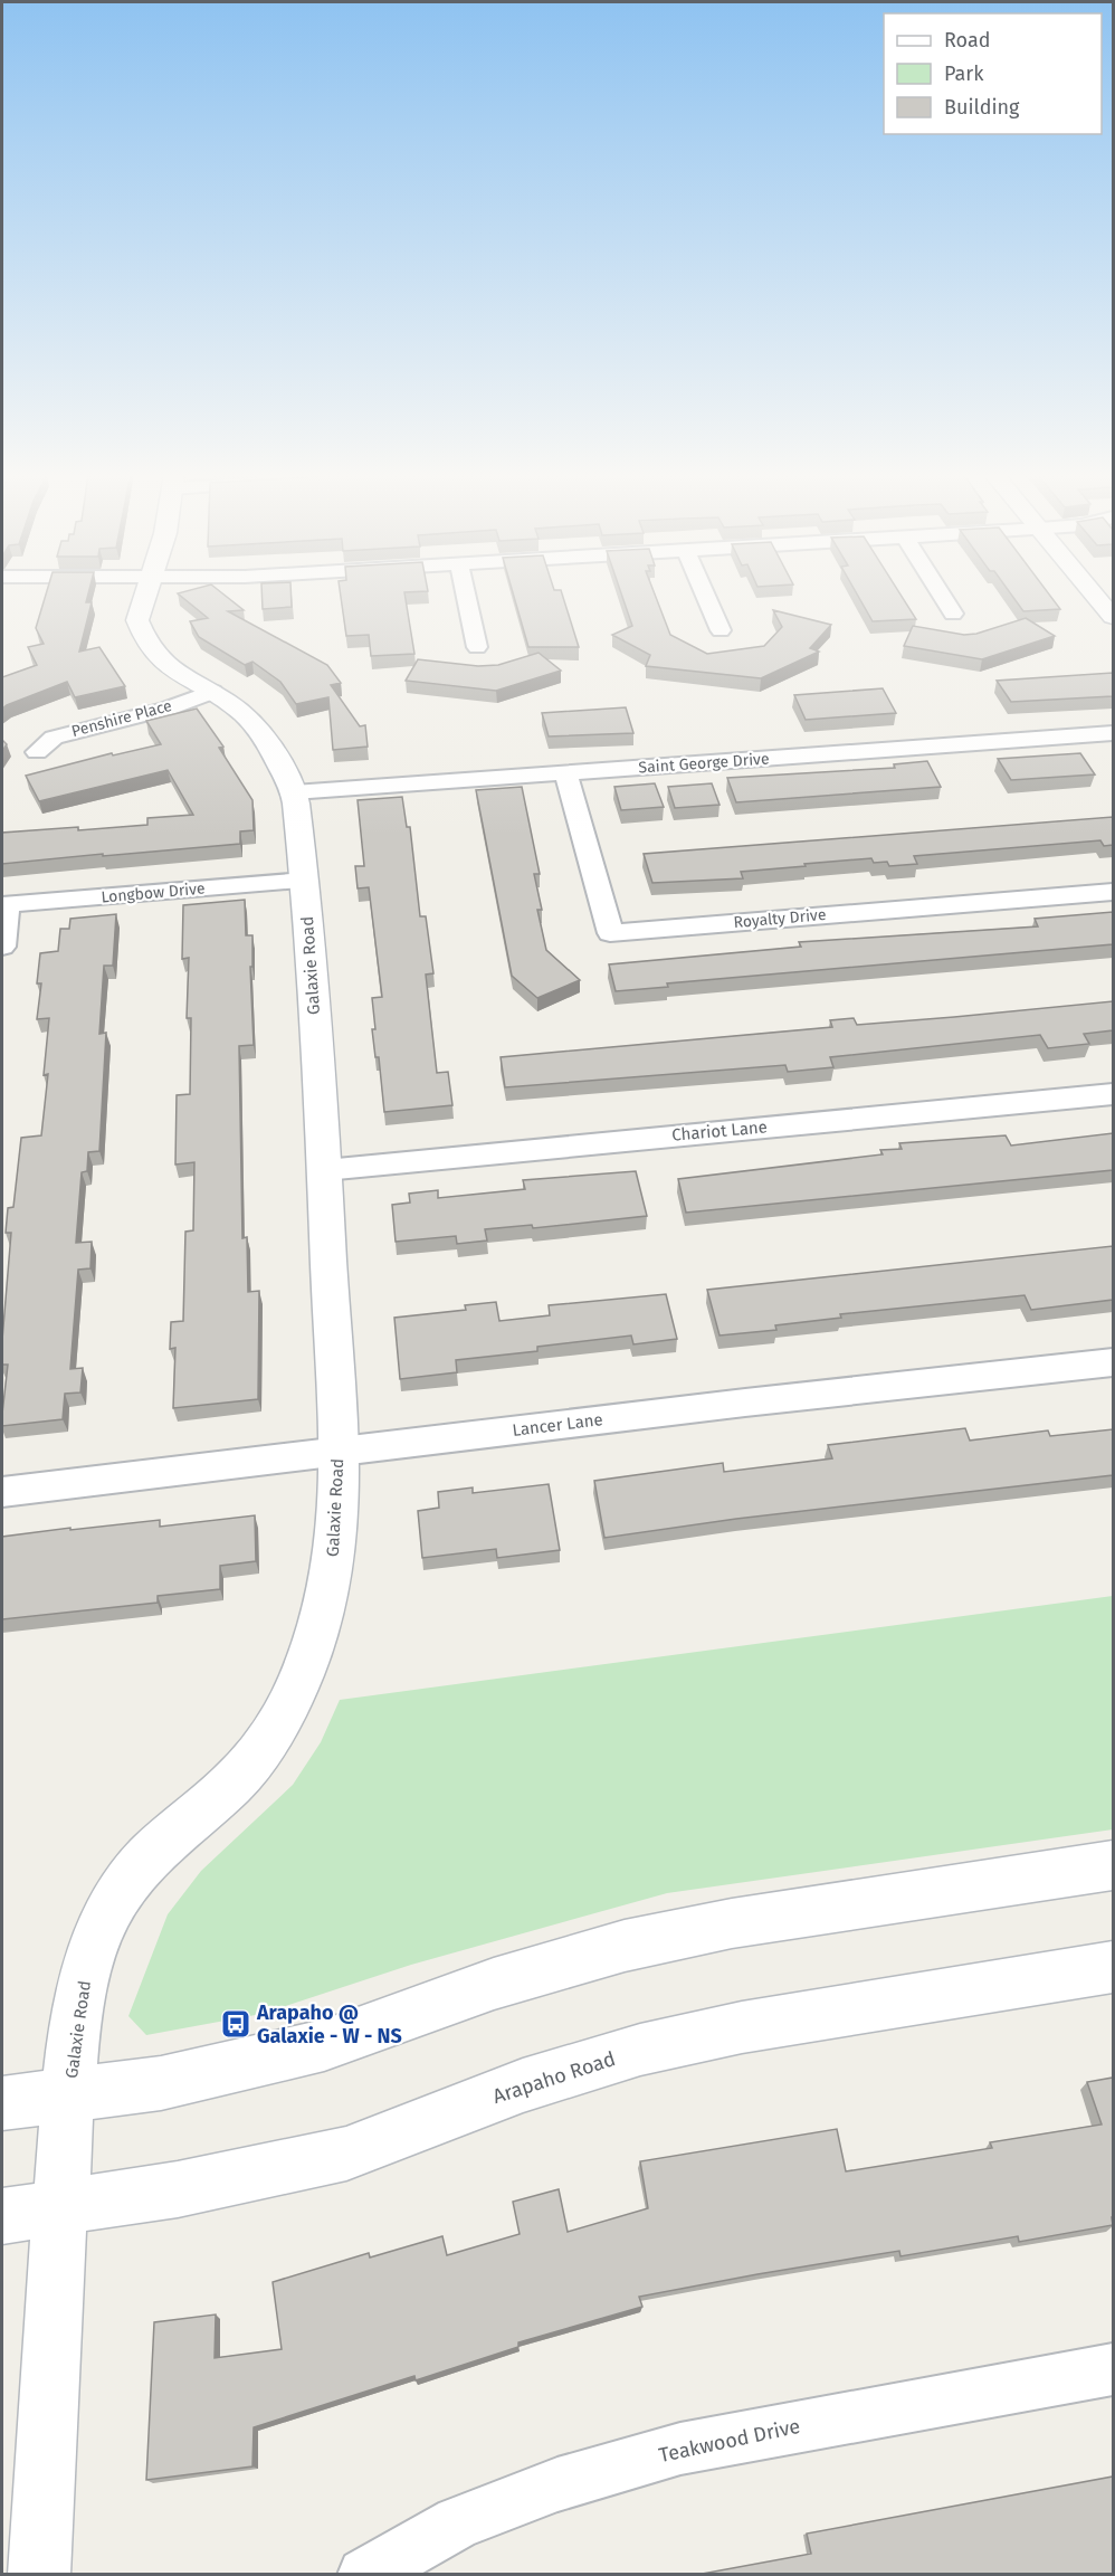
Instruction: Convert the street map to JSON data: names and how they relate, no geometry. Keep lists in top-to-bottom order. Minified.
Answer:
{"streets":{"street":["Penshire Place","Saint George Drive","Longbow Drive","Royalty Drive","Galaxie Road","Chariot Lane","Lancer Lane","Arapaho Road","Teakwood Drive"]},"crossings":[["Penshire Place","Galaxie Road"],["Saint George Drive","Royalty Drive"],["Saint George Drive","Galaxie Road"],["Longbow Drive","Galaxie Road"],["Galaxie Road","Chariot Lane"],["Galaxie Road","Lancer Lane"],["Galaxie Road","Arapaho Road"]],"places":{"bus stop":["Arapaho @ Galaxie - W - NS"]},"legend":["Road","Park","Building"]}
